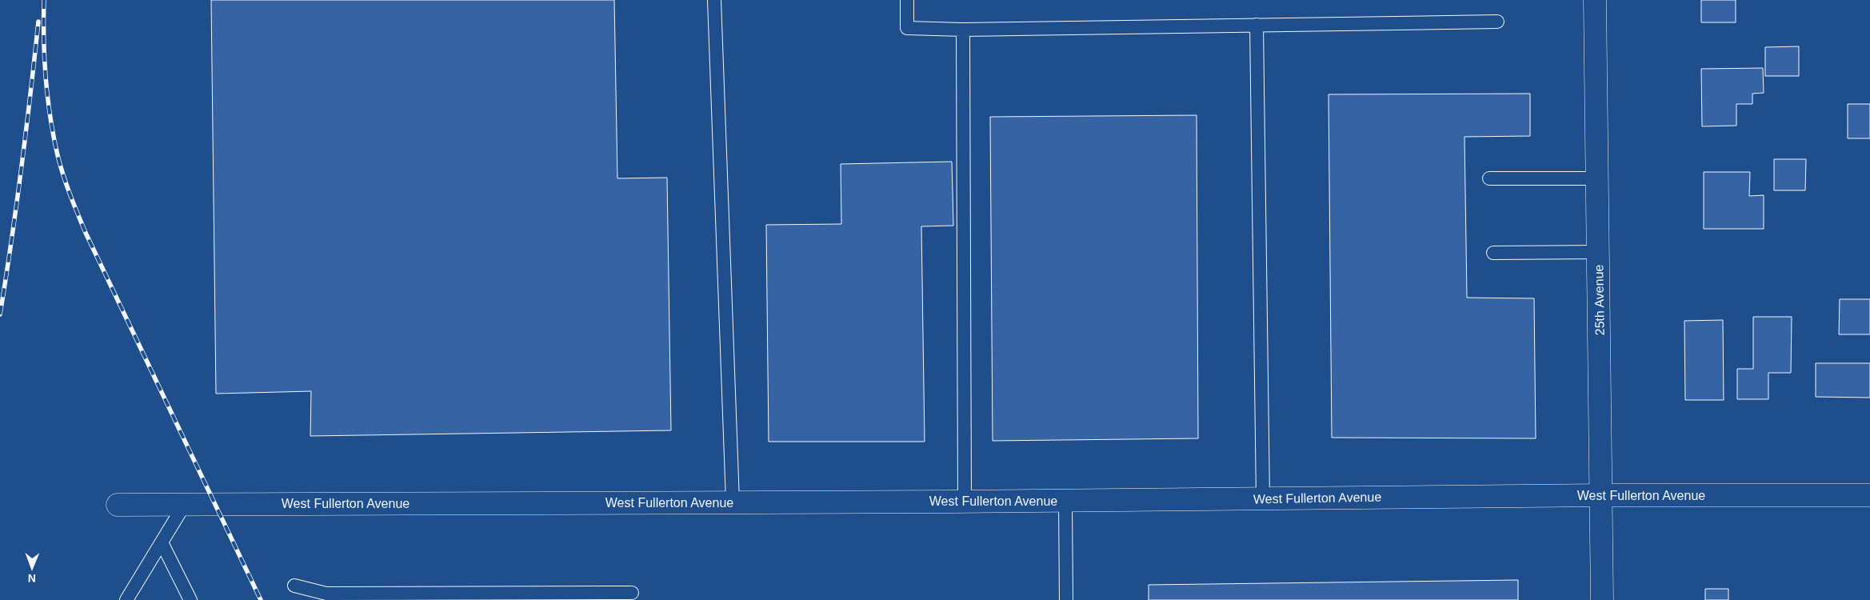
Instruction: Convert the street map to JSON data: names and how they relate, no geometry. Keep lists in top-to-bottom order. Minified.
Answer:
{"streets":{"street":["25th Avenue","West Fullerton Avenue"]},"crossings":[["25th Avenue","West Fullerton Avenue"]],"north":"bottom"}
